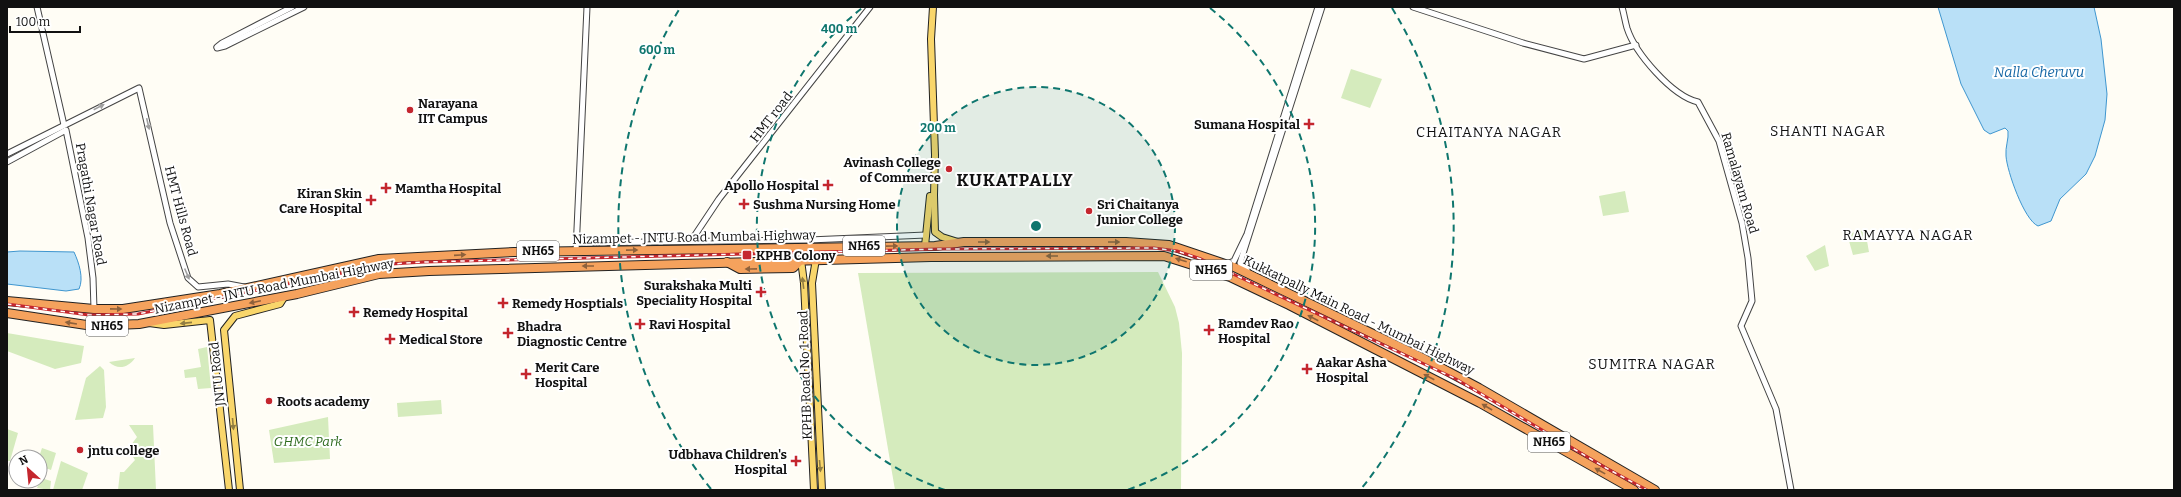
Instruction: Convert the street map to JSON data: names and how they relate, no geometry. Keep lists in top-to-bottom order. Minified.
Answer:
{"streets":{"highway":["Nizampet - JNTU Road Mumbai Highway","NH65","Kukkatpally Main Road - Mumbai Highway"],"main road":["JNTU Road","KPHB Road No 1 Road"],"street":["HMT road","Ramalayam Road","Pragathi Nagar Road","HMT Hills Road"]},"crossings":[["Pragathi Nagar Road","Nizampet - JNTU Road Mumbai Highway"],["HMT Hills Road","Nizampet - JNTU Road Mumbai Highway"],["Nizampet - JNTU Road Mumbai Highway","Kukkatpally Main Road - Mumbai Highway"],["Nizampet - JNTU Road Mumbai Highway","JNTU Road"],["Nizampet - JNTU Road Mumbai Highway","KPHB Road No 1 Road"]],"districts":["SHANTI NAGAR","CHAITANYA NAGAR","KUKATPALLY","RAMAYYA NAGAR","SUMITRA NAGAR"],"water":["Nalla Cheruvu"],"parks":["GHMC Park"],"places":{"other":["Narayana IIT Campus","Avinash College of Commerce","Sri Chaitanya Junior College","Roots academy","jntu college"],"health":["Sumana Hospital","Apollo Hospital","Mamtha Hospital","Kiran Skin Care Hospital","Sushma Nursing Home","Surakshaka Multi Speciality Hospital","Remedy Hosptials","Remedy Hospital","Ravi Hospital","Ramdev Rao Hospital","Bhadra Diagnostic Centre","Medical Store","Aakar Asha Hospital","Merit Care Hospital","Udbhava Children's Hospital"],"transit":["KPHB Colony"]},"scale_bar":"100 m","north":"top left","rings":["400 m","600 m","200 m"]}
